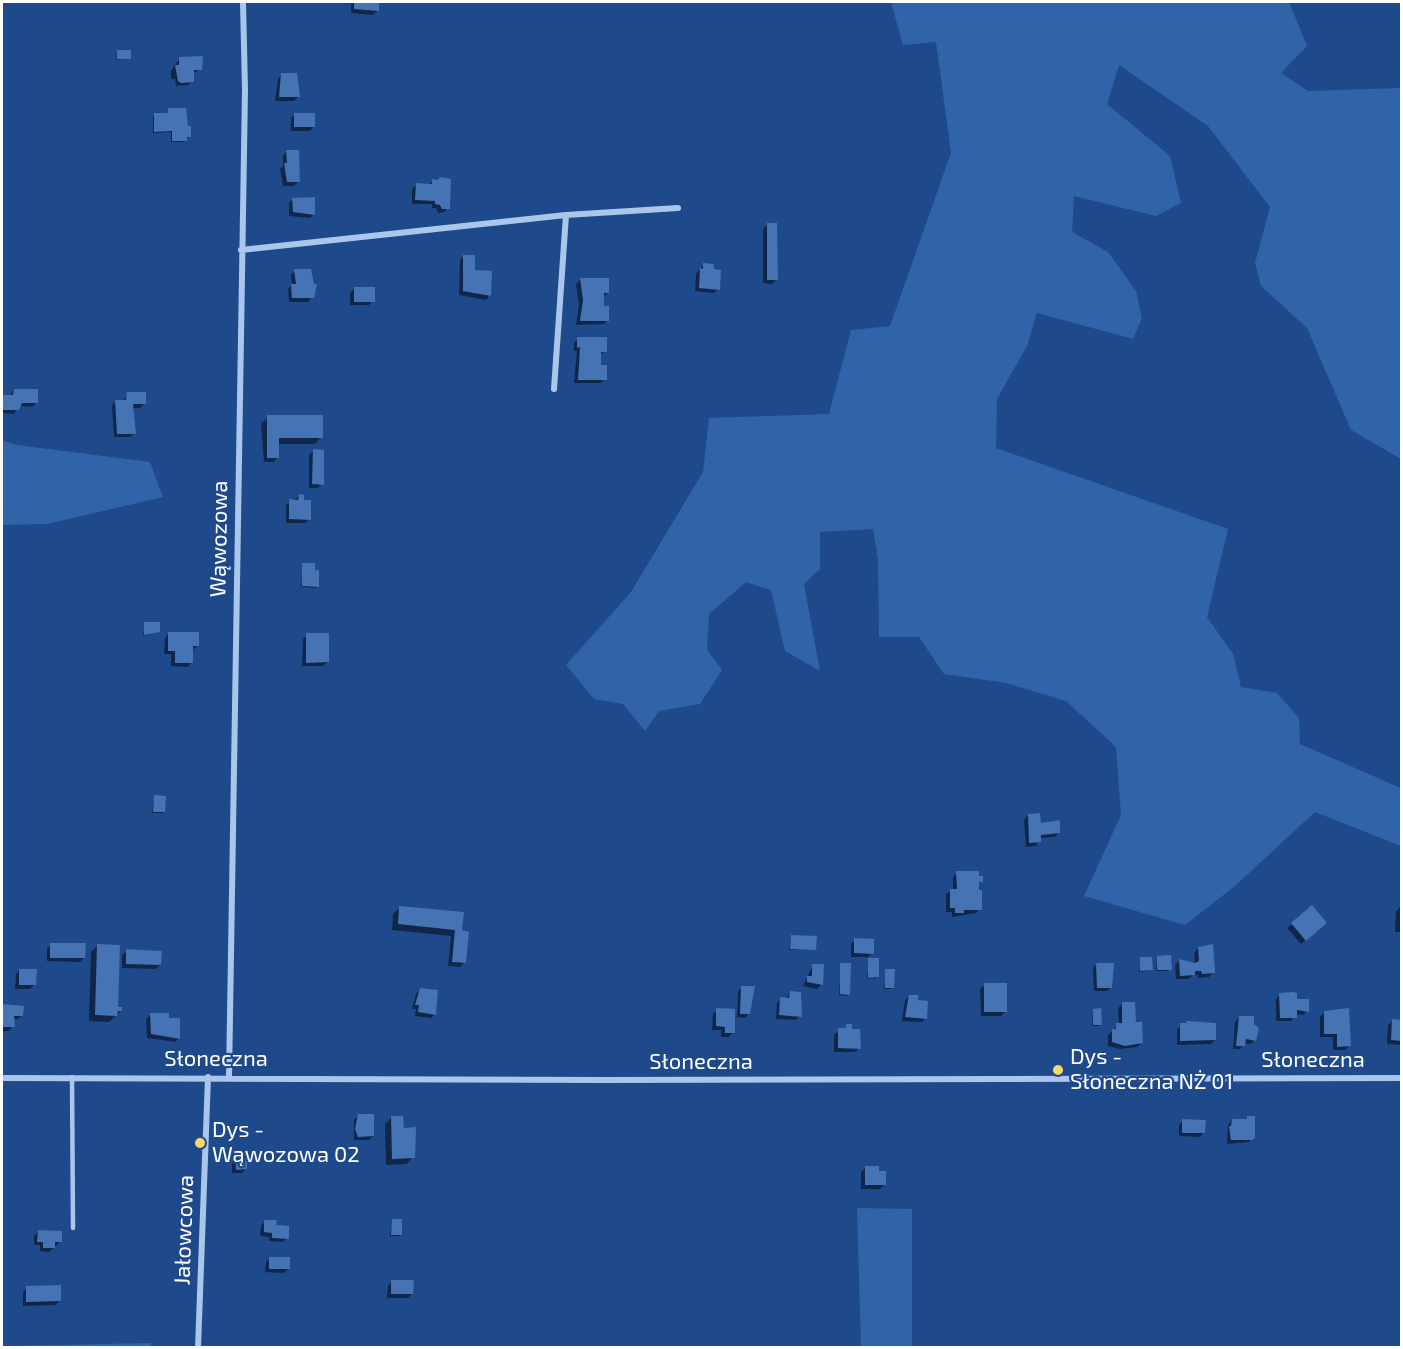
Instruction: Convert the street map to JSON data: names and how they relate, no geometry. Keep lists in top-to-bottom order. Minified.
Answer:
{"streets":{"street":["Wąwozowa","Słoneczna","Jałowcowa"]},"crossings":[["Wąwozowa","Słoneczna"],["Słoneczna","Jałowcowa"]],"places":["Dys - Słoneczna NŻ 01","Dys - Wąwozowa 02"]}
